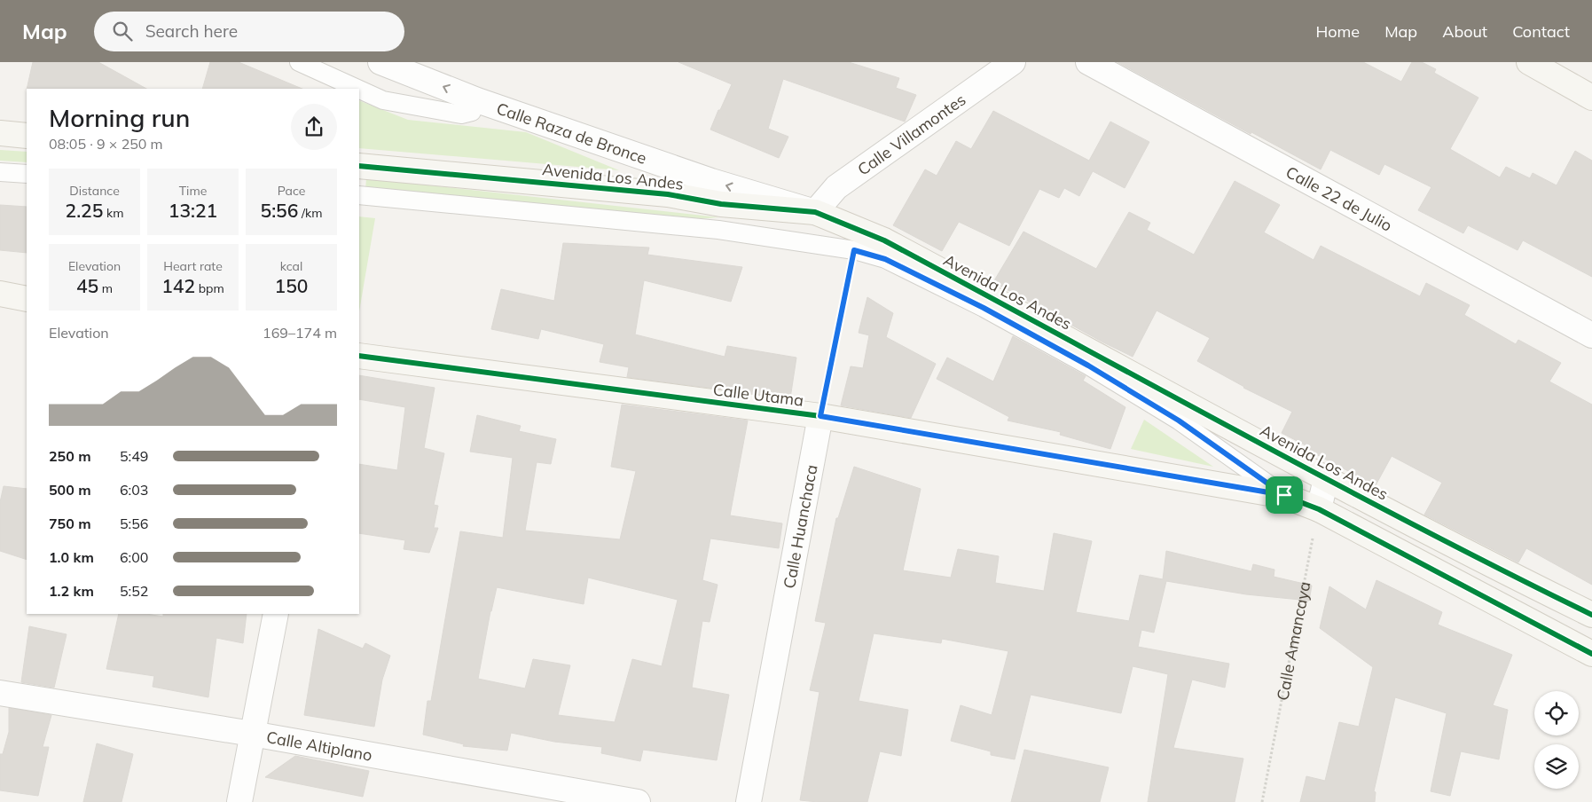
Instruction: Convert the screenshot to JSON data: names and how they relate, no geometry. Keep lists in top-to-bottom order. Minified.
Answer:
{"streets":{"street":["Calle Raza de Bronce","Calle Villamontes","Avenida Los Andes","Calle 22 de Julio","Calle Utama","Calle Huanchaca","Calle Altiplano"],"path":["Calle Amancaya"]},"crossings":[["Calle Raza de Bronce","Calle Villamontes"],["Calle Raza de Bronce","Avenida Los Andes"],["Calle Villamontes","Avenida Los Andes"],["Avenida Los Andes","Calle Utama"],["Avenida Los Andes","Calle Amancaya"],["Calle Utama","Calle Huanchaca"]],"one_way":["Calle Raza de Bronce"],"page":{"header":"Map","search":"Search here","nav":["Home","Map","About","Contact"],"heading":["Morning run","08:05 · 9 × 250 m"],"stats":[["Distance","2.25 km"],["Time","13:21"],["Pace","5:56 /km"],["Elevation","45 m"],["Heart rate","142 bpm"],["kcal","150"]],"chart":["Elevation","169–174 m"],"list":[{"name":"250 m","note":"5:49"},{"name":"500 m","note":"6:03"},{"name":"750 m","note":"5:56"},{"name":"1.0 km","note":"6:00"},{"name":"1.2 km","note":"5:52"}]}}
